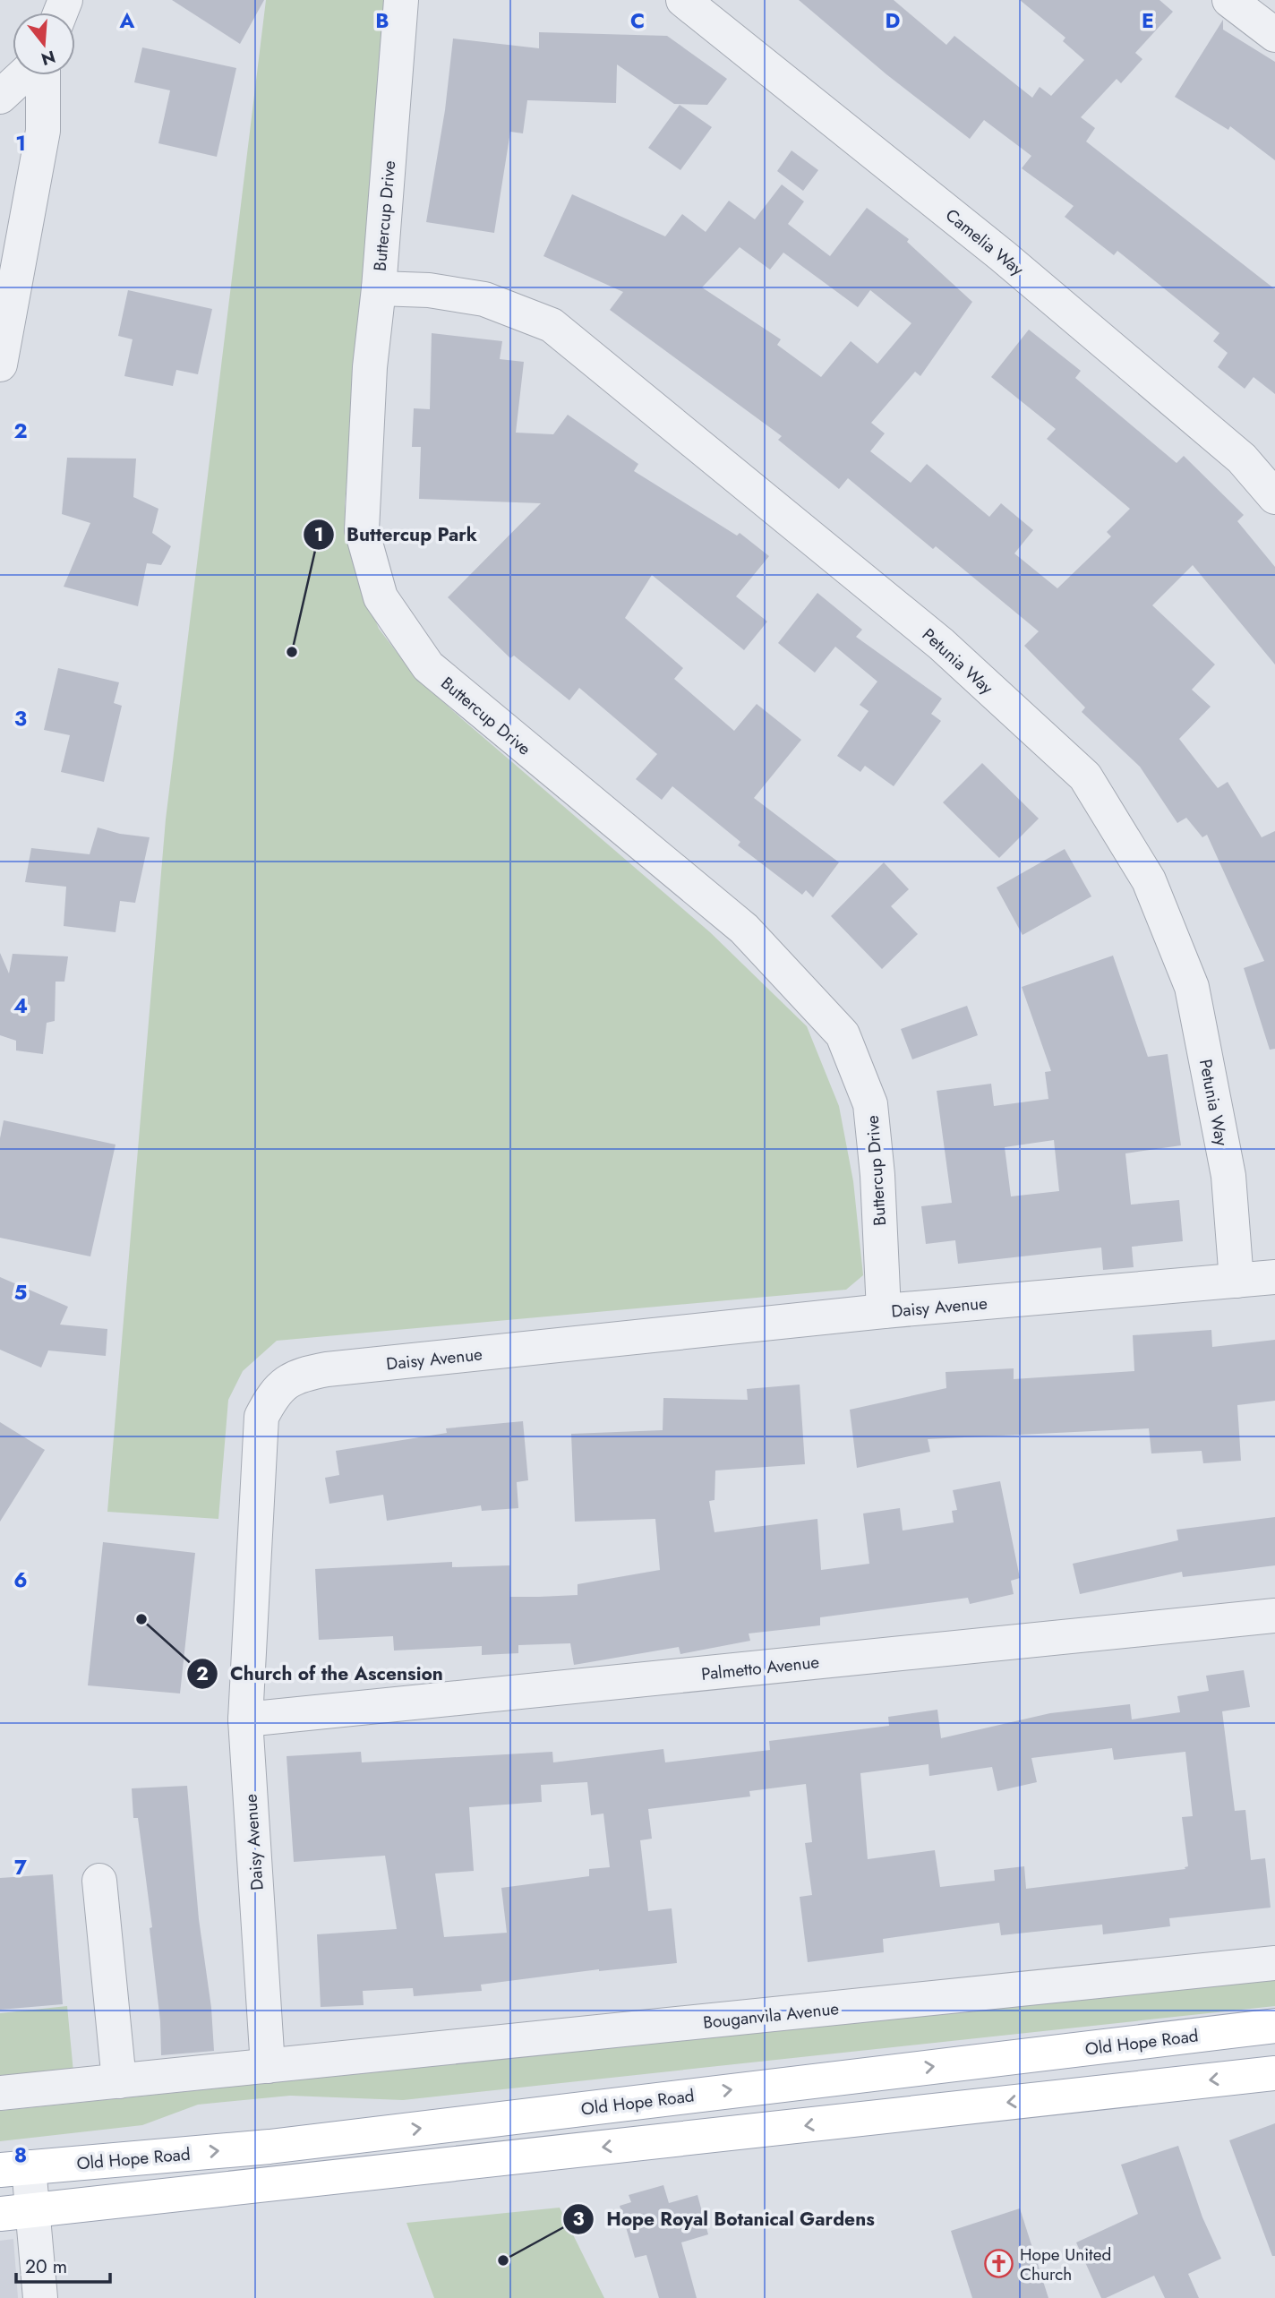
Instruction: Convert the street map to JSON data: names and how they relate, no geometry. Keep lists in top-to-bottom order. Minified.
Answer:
{"streets":{"main road":["Old Hope Road"],"street":["Buttercup Drive","Camelia Way","Petunia Way","Daisy Avenue","Palmetto Avenue","Bouganvila Avenue"]},"crossings":[["Buttercup Drive","Petunia Way"],["Buttercup Drive","Daisy Avenue"],["Petunia Way","Daisy Avenue"],["Daisy Avenue","Palmetto Avenue"],["Daisy Avenue","Bouganvila Avenue"]],"places":{"other":["Buttercup Park","Church of the Ascension","Hope Royal Botanical Gardens"],"church":["Hope United Church"]},"scale_bar":"20 m","north":"bottom","grid":{"columns":["A","B","C","D","E"],"rows":["1","2","3","4","5","6","7","8"]}}
